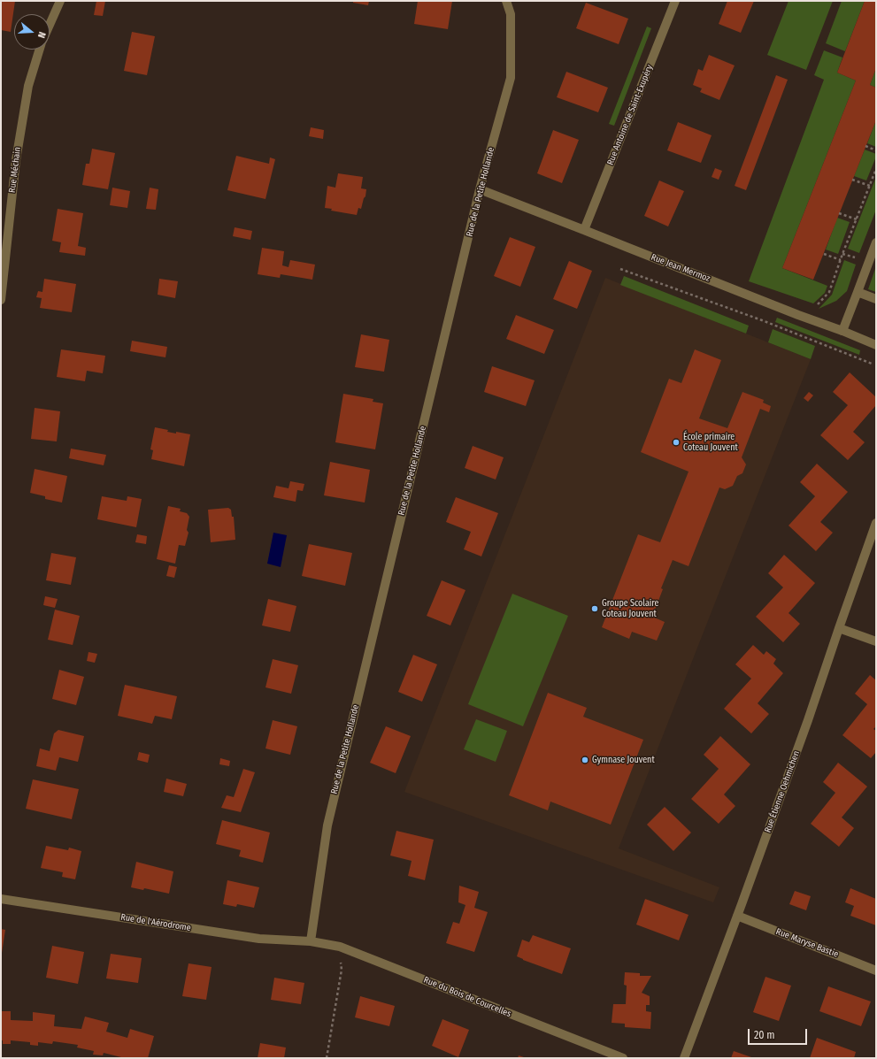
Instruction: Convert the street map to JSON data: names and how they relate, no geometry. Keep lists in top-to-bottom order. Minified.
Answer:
{"streets":{"street":["Rue Antoine de Saint-Exupéry","Rue Méchain","Rue de la Petite Hollande","Rue Jean Mermoz","Rue Étienne Oehmichen","Rue de l'Aérodrome","Rue Maryse Bastie","Rue du Bois de Courcelles"]},"crossings":[["Rue Antoine de Saint-Exupéry","Rue Jean Mermoz"],["Rue de la Petite Hollande","Rue Jean Mermoz"],["Rue de la Petite Hollande","Rue de l'Aérodrome"],["Rue de la Petite Hollande","Rue du Bois de Courcelles"],["Rue Étienne Oehmichen","Rue Maryse Bastie"],["Rue de l'Aérodrome","Rue du Bois de Courcelles"]],"places":["École primaire Coteau Jouvent","Groupe Scolaire Coteau Jouvent","Gymnase Jouvent"],"scale_bar":"20 m","north":"right"}
